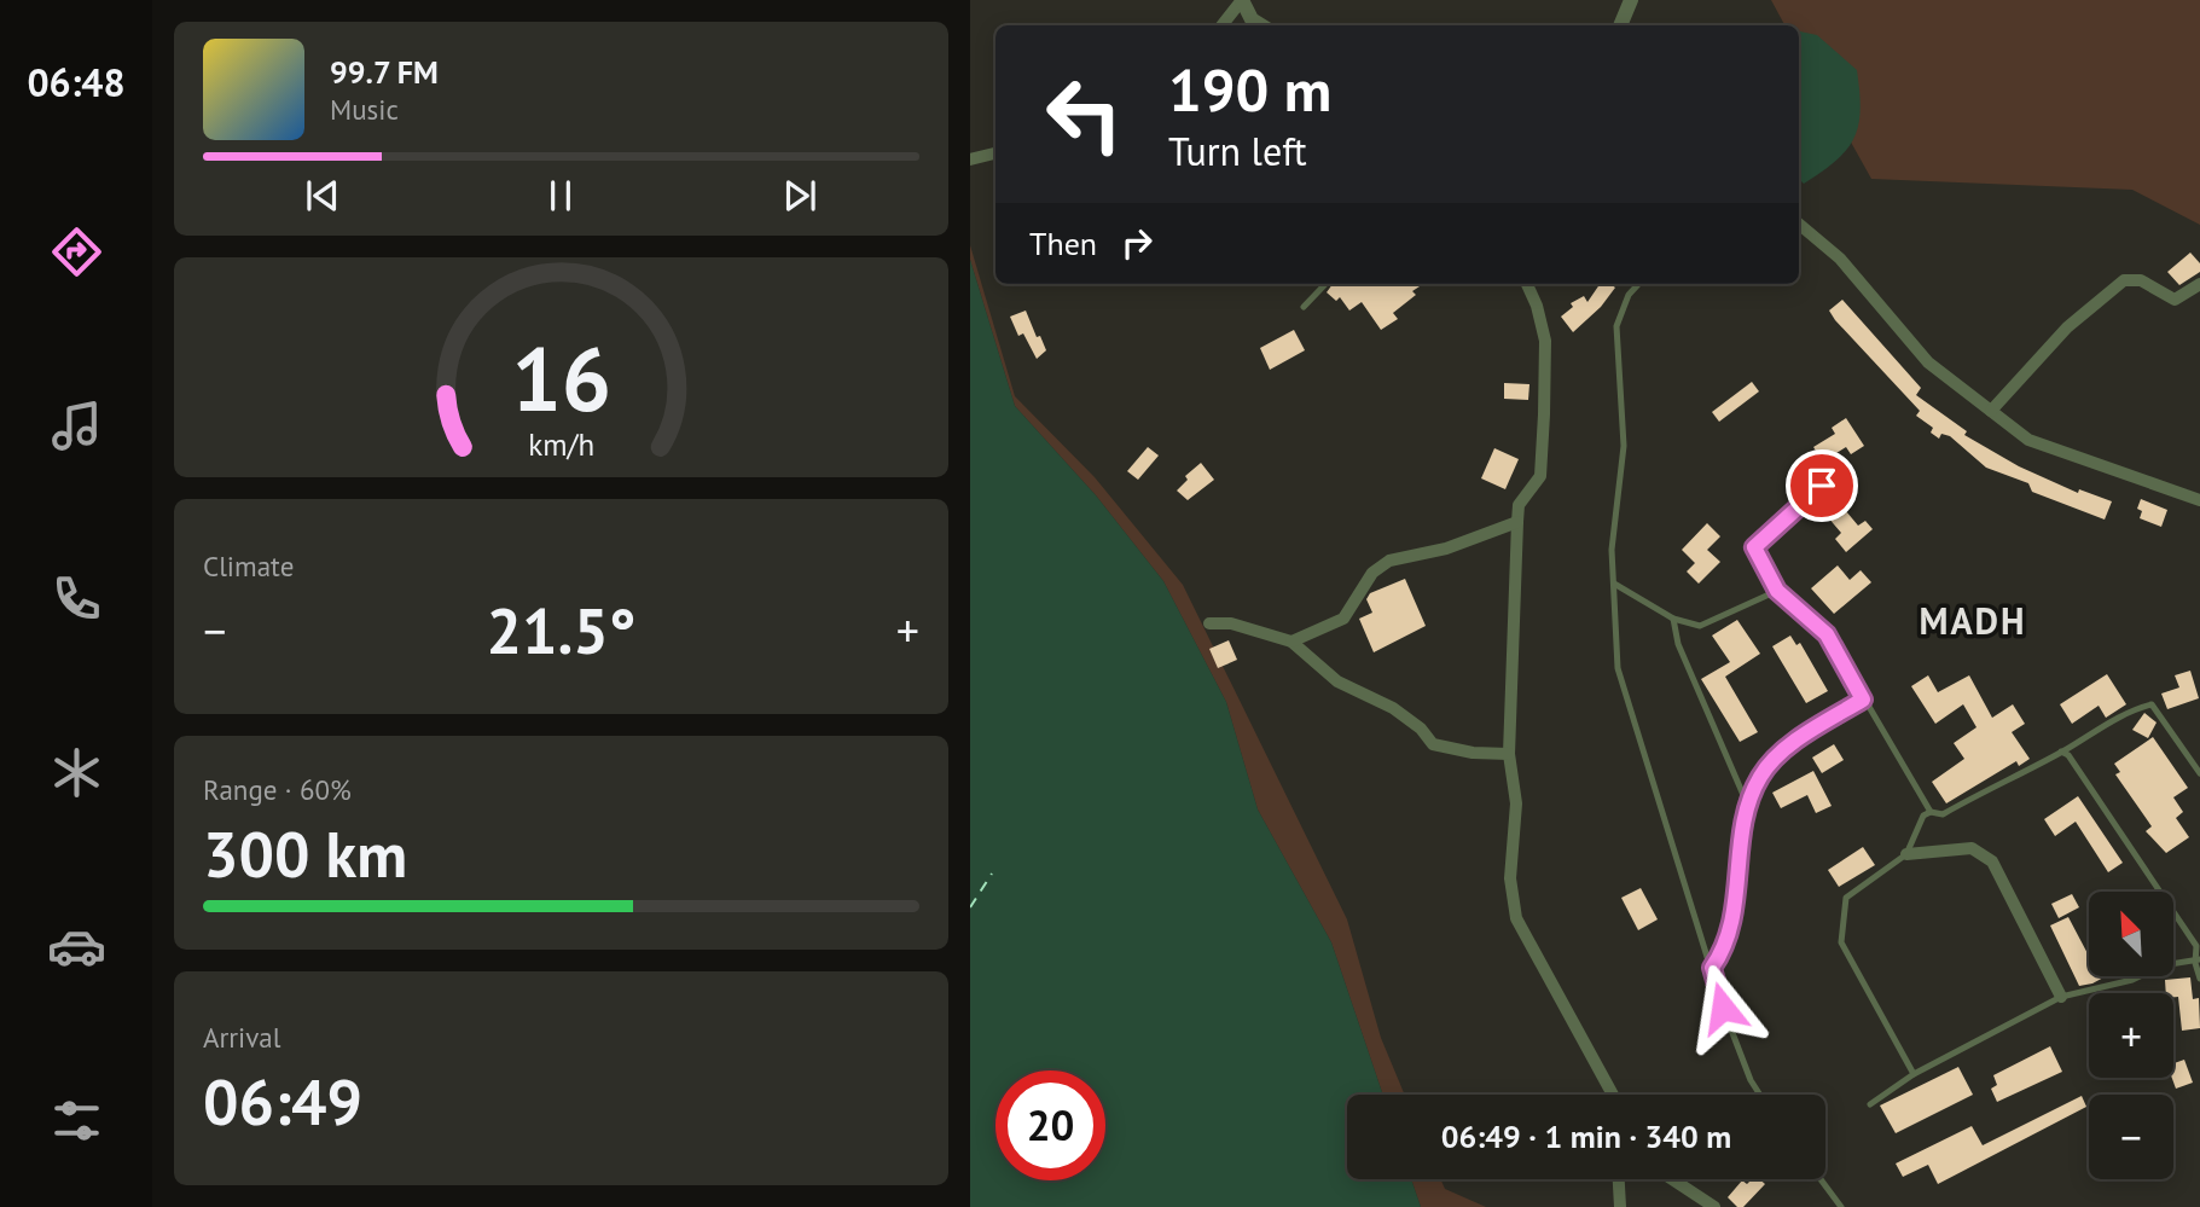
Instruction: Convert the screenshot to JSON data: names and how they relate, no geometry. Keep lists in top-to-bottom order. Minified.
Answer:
{"districts":["MADH"],"north":"top left","page":{"tabs":"06:48","turn":["190 m","Turn left"],"song":["99.7 FM","Music"],"then":"Then","tile":["Climate",["Range · 60%","300 km"],["Arrival","06:49"]],"heat":["−","21.5°","+"],"map_buttons":["+","−"],"limit":"20","trip":"06:49 · 1 min · 340 m","gauge":["16","km/h"]}}
